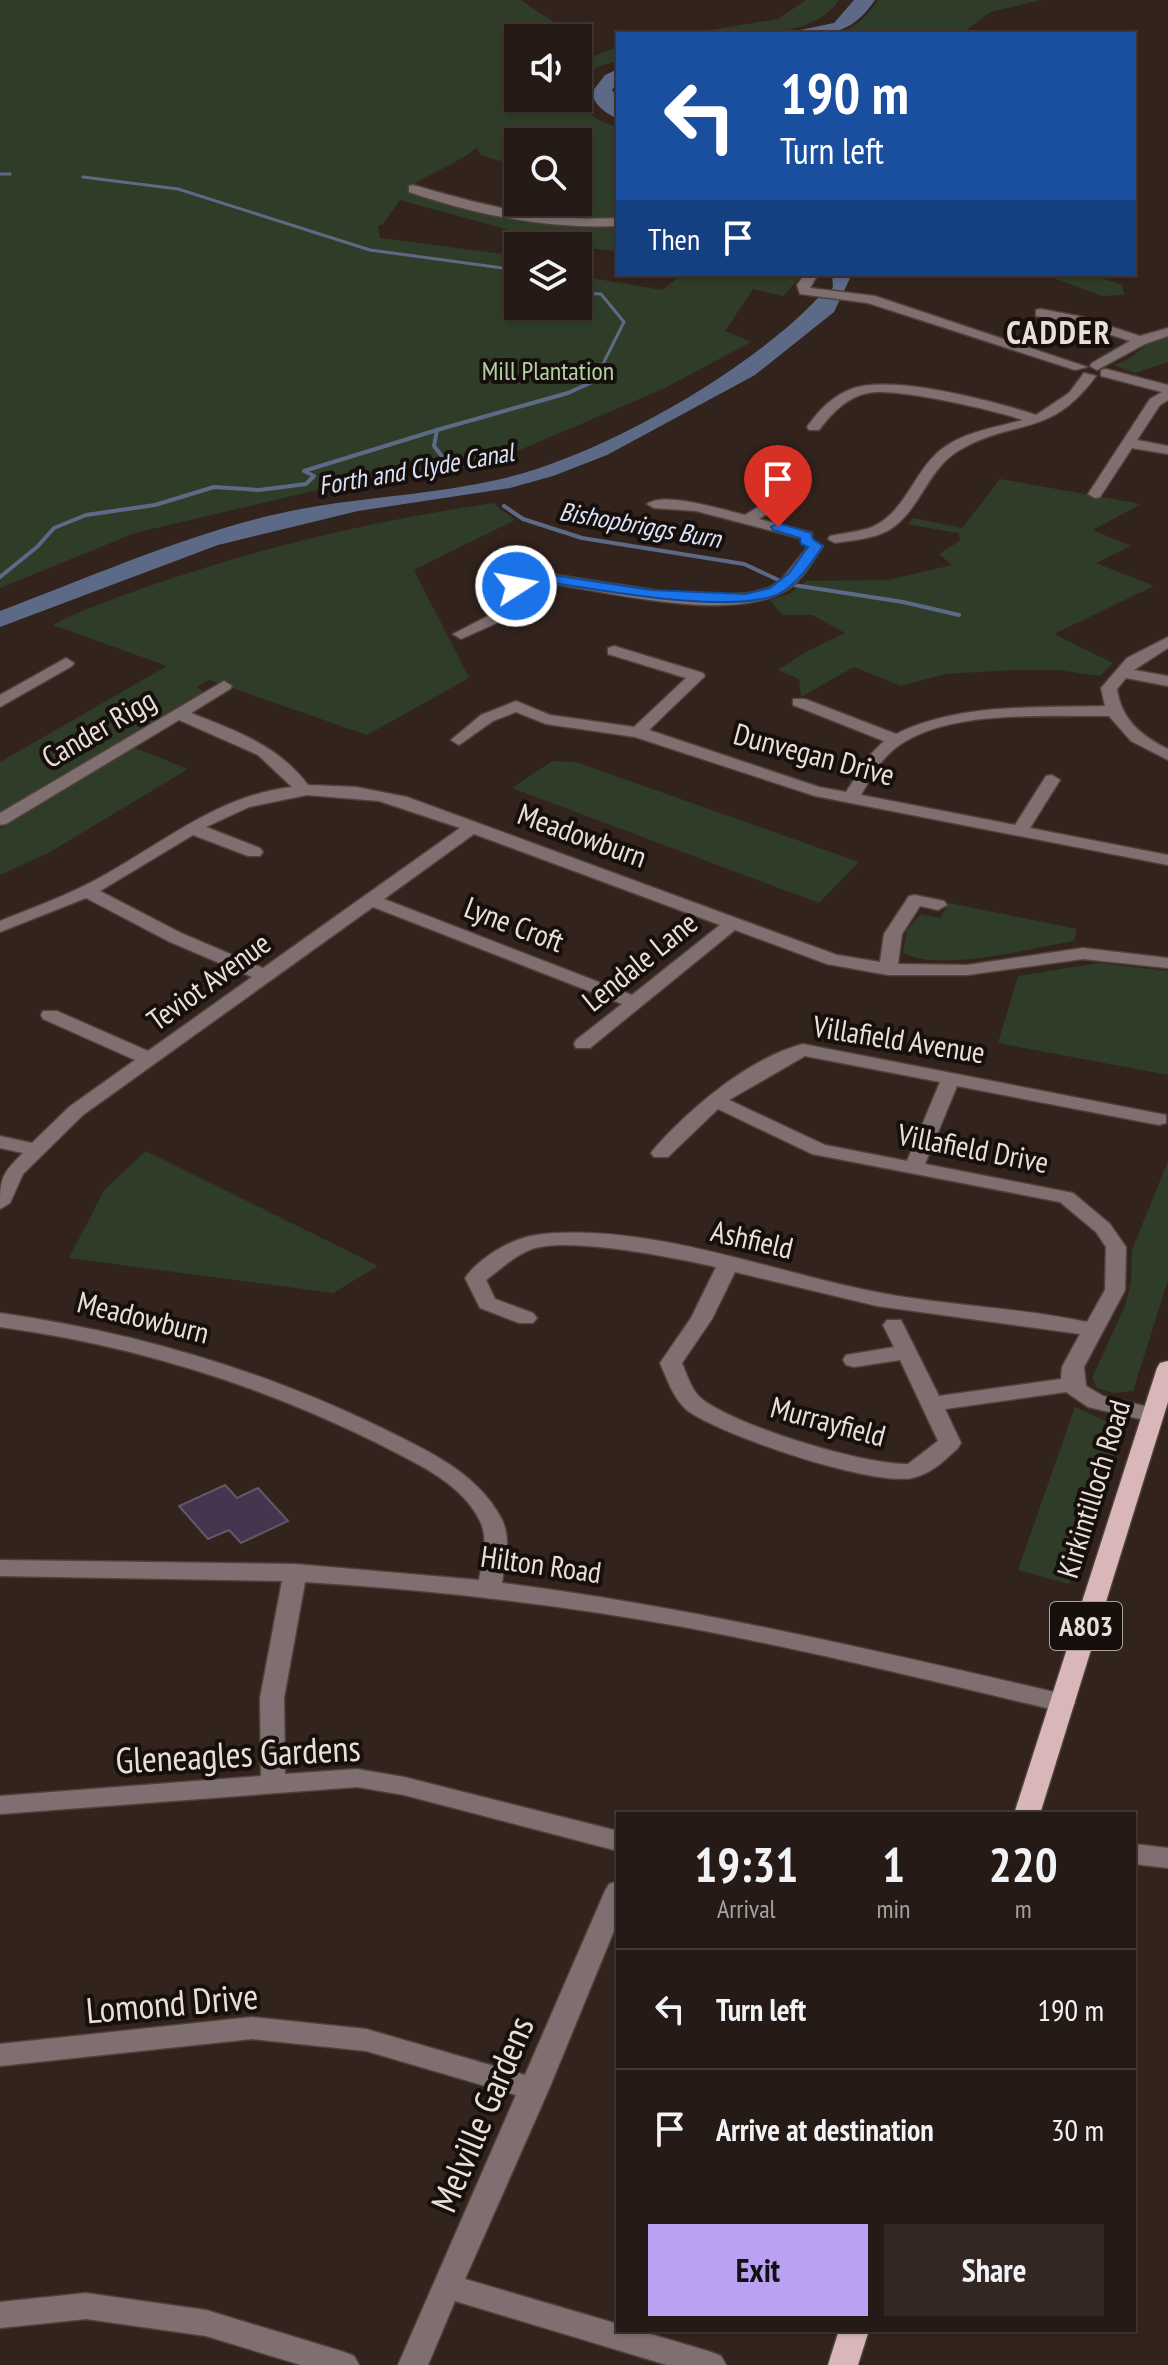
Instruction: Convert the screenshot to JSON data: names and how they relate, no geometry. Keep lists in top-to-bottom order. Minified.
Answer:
{"streets":{"main road":["Kirkintilloch Road","A803"],"street":["Cander Rigg","Dunvegan Drive","Meadowburn","Lyne Croft","Lendale Lane","Teviot Avenue","Villafield Avenue","Villafield Drive","Ashfield","Murrayfield","Hilton Road","Gleneagles Gardens","Lomond Drive","Melville Gardens"]},"crossings":[["Meadowburn","Lendale Lane"],["Meadowburn","Teviot Avenue"],["Meadowburn","Hilton Road"],["Lyne Croft","Lendale Lane"],["Lyne Croft","Teviot Avenue"],["Villafield Avenue","Villafield Drive"],["Villafield Drive","Ashfield"],["Ashfield","Murrayfield"],["Kirkintilloch Road","Hilton Road"],["Lomond Drive","Melville Gardens"]],"districts":["CADDER"],"water":["Forth and Clyde Canal","Bishopbriggs Burn"],"parks":["Mill Plantation"],"page":{"turn":["190 m","Turn left"],"then":"Then","eta":["19:31","Arrival","1","min","220","m"],"list":[{"name":"Turn left","value":"190 m"},{"name":"Arrive at destination","value":"30 m"}],"buttons":["Exit","Share"]}}
